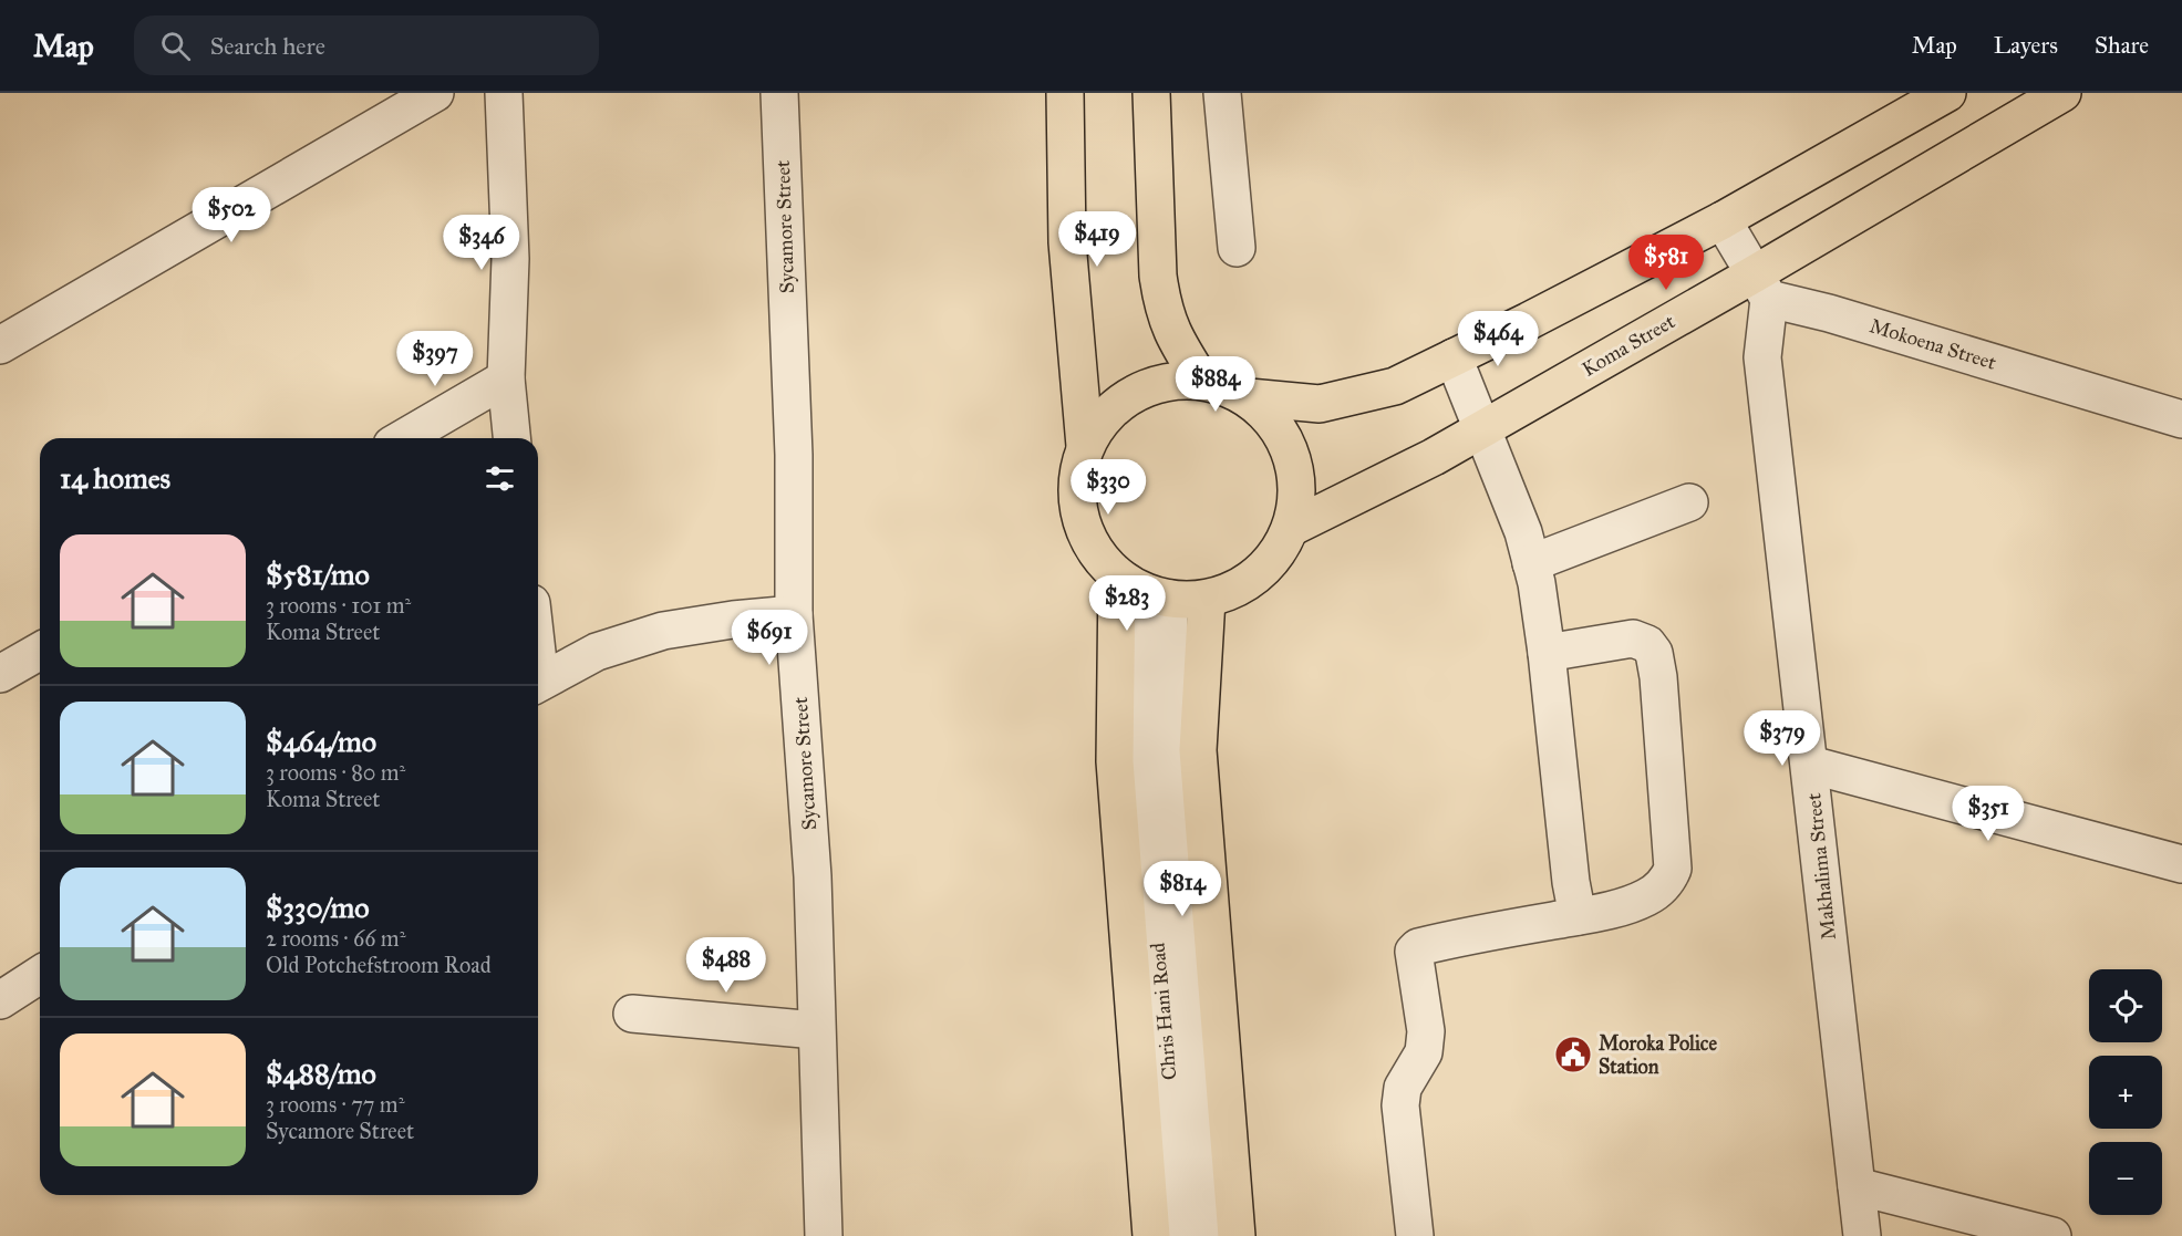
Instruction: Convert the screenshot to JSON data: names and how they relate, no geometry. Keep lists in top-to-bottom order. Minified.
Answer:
{"streets":{"main road":["Koma Street","Chris Hani Road"],"street":["Sycamore Street","Mokoena Street","Makhalima Street"]},"crossings":[["Mokoena Street","Koma Street"],["Mokoena Street","Makhalima Street"],["Koma Street","Makhalima Street"],["Koma Street","Chris Hani Road"]],"places":{"public building":["Moroka Police Station"]},"page":{"header":"Map","search":"Search here","nav":["Map","Layers","Share"],"price":["$502","$419","$346","$581","$464","$397","$884","$330","$283","$691","$379","$351","$814","$488"],"heading":"14 homes","list":[{"name":"$581/mo","note":"3 rooms · 101 m² · Koma Street"},{"name":"$464/mo","note":"3 rooms · 80 m² · Koma Street"},{"name":"$330/mo","note":"2 rooms · 66 m² · Old Potchefstroom Road"},{"name":"$488/mo","note":"3 rooms · 77 m² · Sycamore Street"}],"map_buttons":["+","−"]}}
